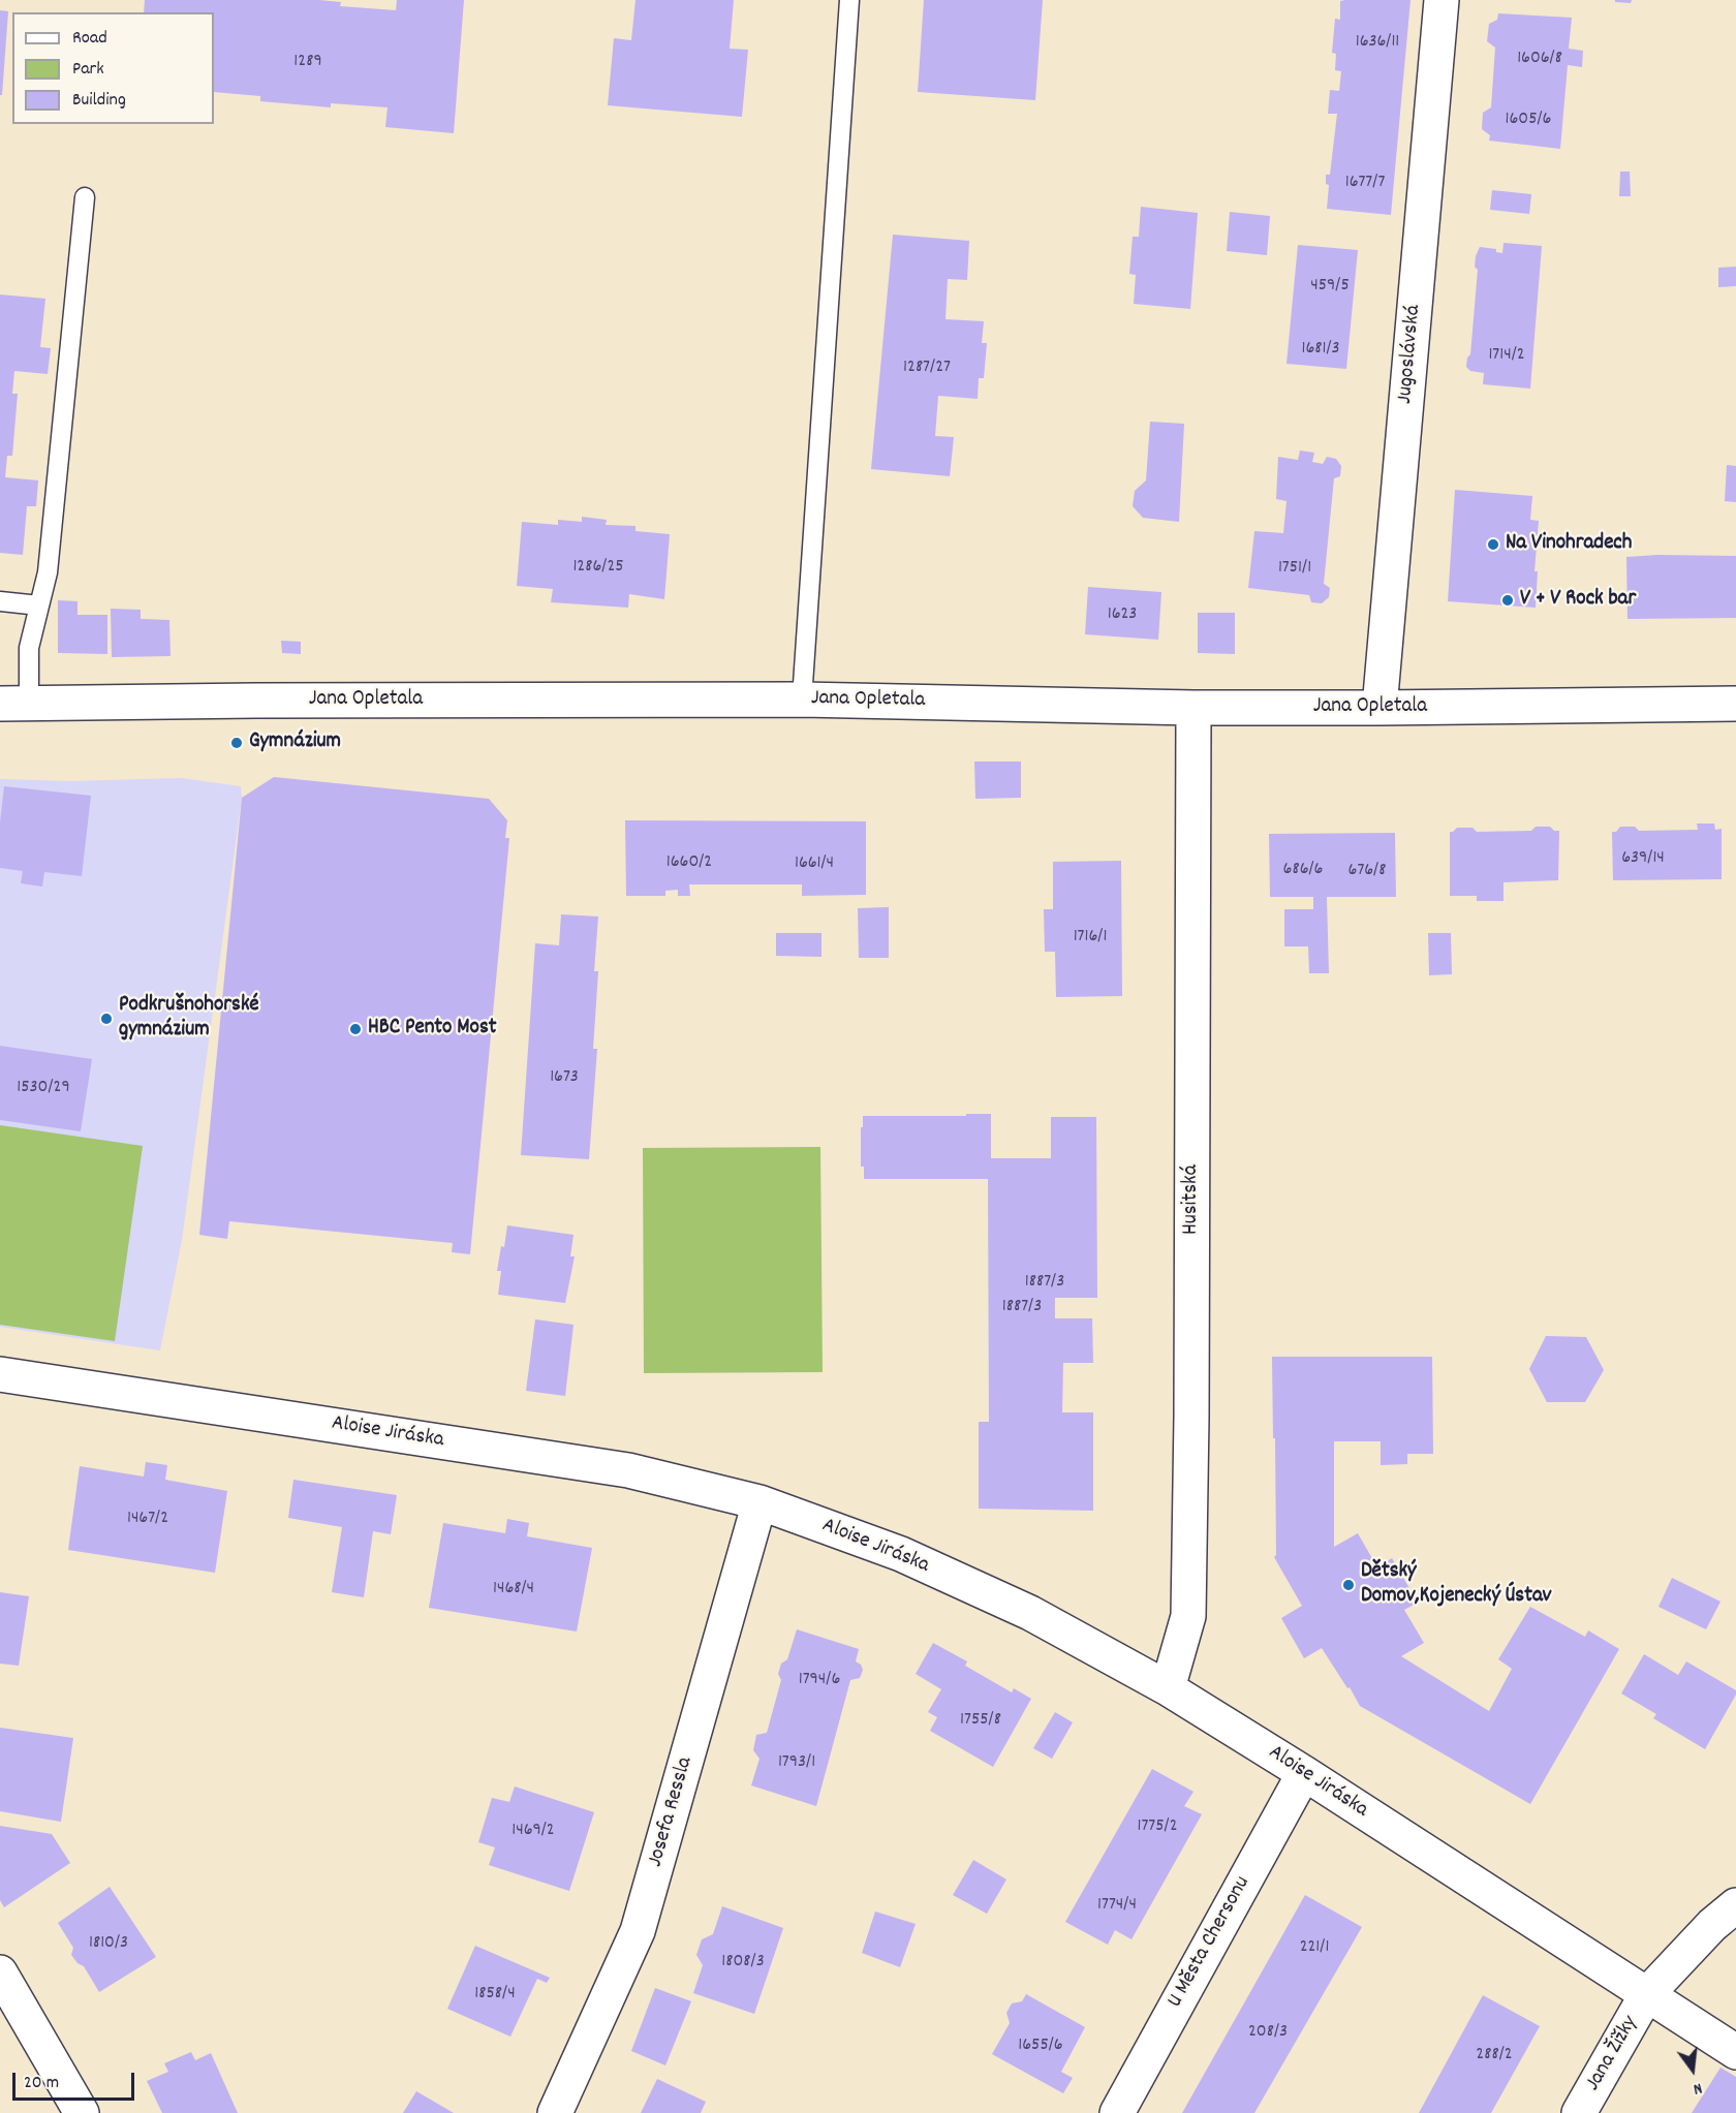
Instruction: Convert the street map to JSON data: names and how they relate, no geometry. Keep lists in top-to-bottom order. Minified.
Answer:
{"streets":{"street":["Jugoslávská","Jana Opletala","Husitská","Aloise Jiráska","Josefa Ressla","U Města Chersonu","Jana Žižky"]},"crossings":[["Jugoslávská","Jana Opletala"],["Jana Opletala","Husitská"],["Husitská","Aloise Jiráska"],["Aloise Jiráska","Josefa Ressla"],["Aloise Jiráska","U Města Chersonu"],["Aloise Jiráska","Jana Žižky"]],"places":["Na Vinohradech","V + V Rock bar","Gymnázium","Podkrušnohorské gymnázium","HBC Pento Most","Dětský Domov,Kojenecký Ústav"],"house_numbers":["1636/11","1606/8","1289","1605/6","1677/7","459/5","1681/3","1714/2","1287/27","1286/25","1751/1","1623","639/14","1660/2","1661/4","686/6","676/8","1716/1","1673","1530/29","1887/3","1887/3","1467/2","1468/4","1794/6","1755/8","1793/1","1775/2","1469/2","1774/4","1810/3","221/1","1808/3","1858/4","208/3","1655/6","288/2"],"legend":["Road","Park","Building"],"scale_bar":"20 m","north":"bottom"}
